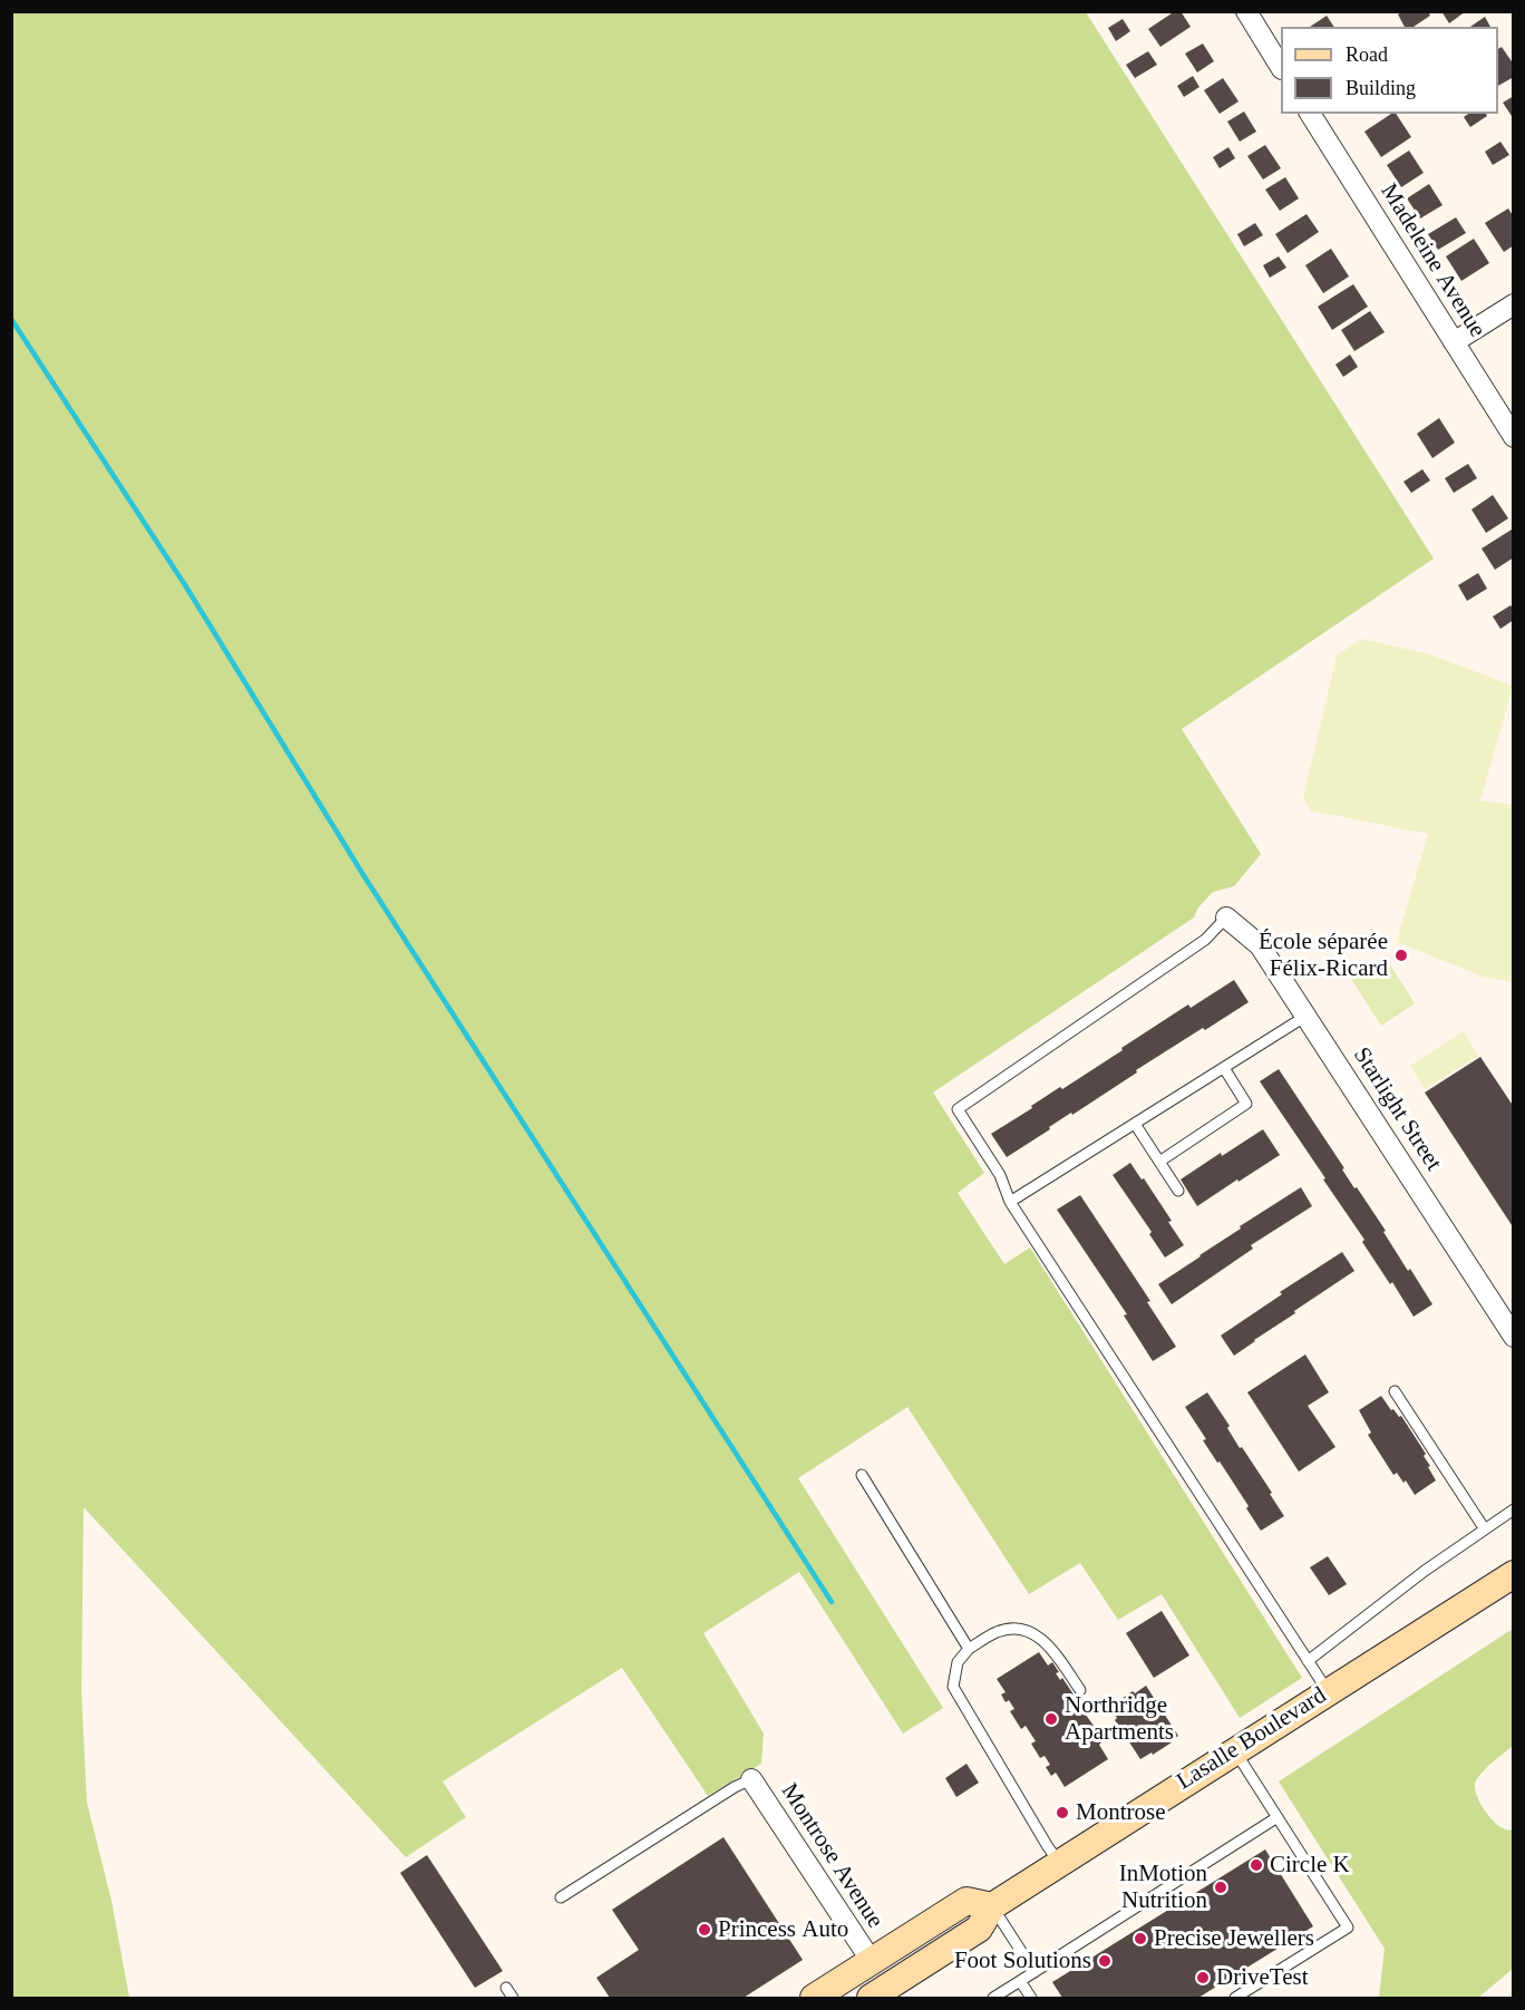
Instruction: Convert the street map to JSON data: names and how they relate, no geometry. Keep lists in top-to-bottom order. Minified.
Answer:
{"streets":{"main road":["Lasalle Boulevard"],"street":["Madeleine Avenue","Starlight Street","Montrose Avenue"]},"places":["École séparée Félix-Ricard","Northridge Apartments","Montrose","Circle K","InMotion Nutrition","Princess Auto","Precise Jewellers","Foot Solutions","DriveTest"],"legend":["Road","Building"]}
